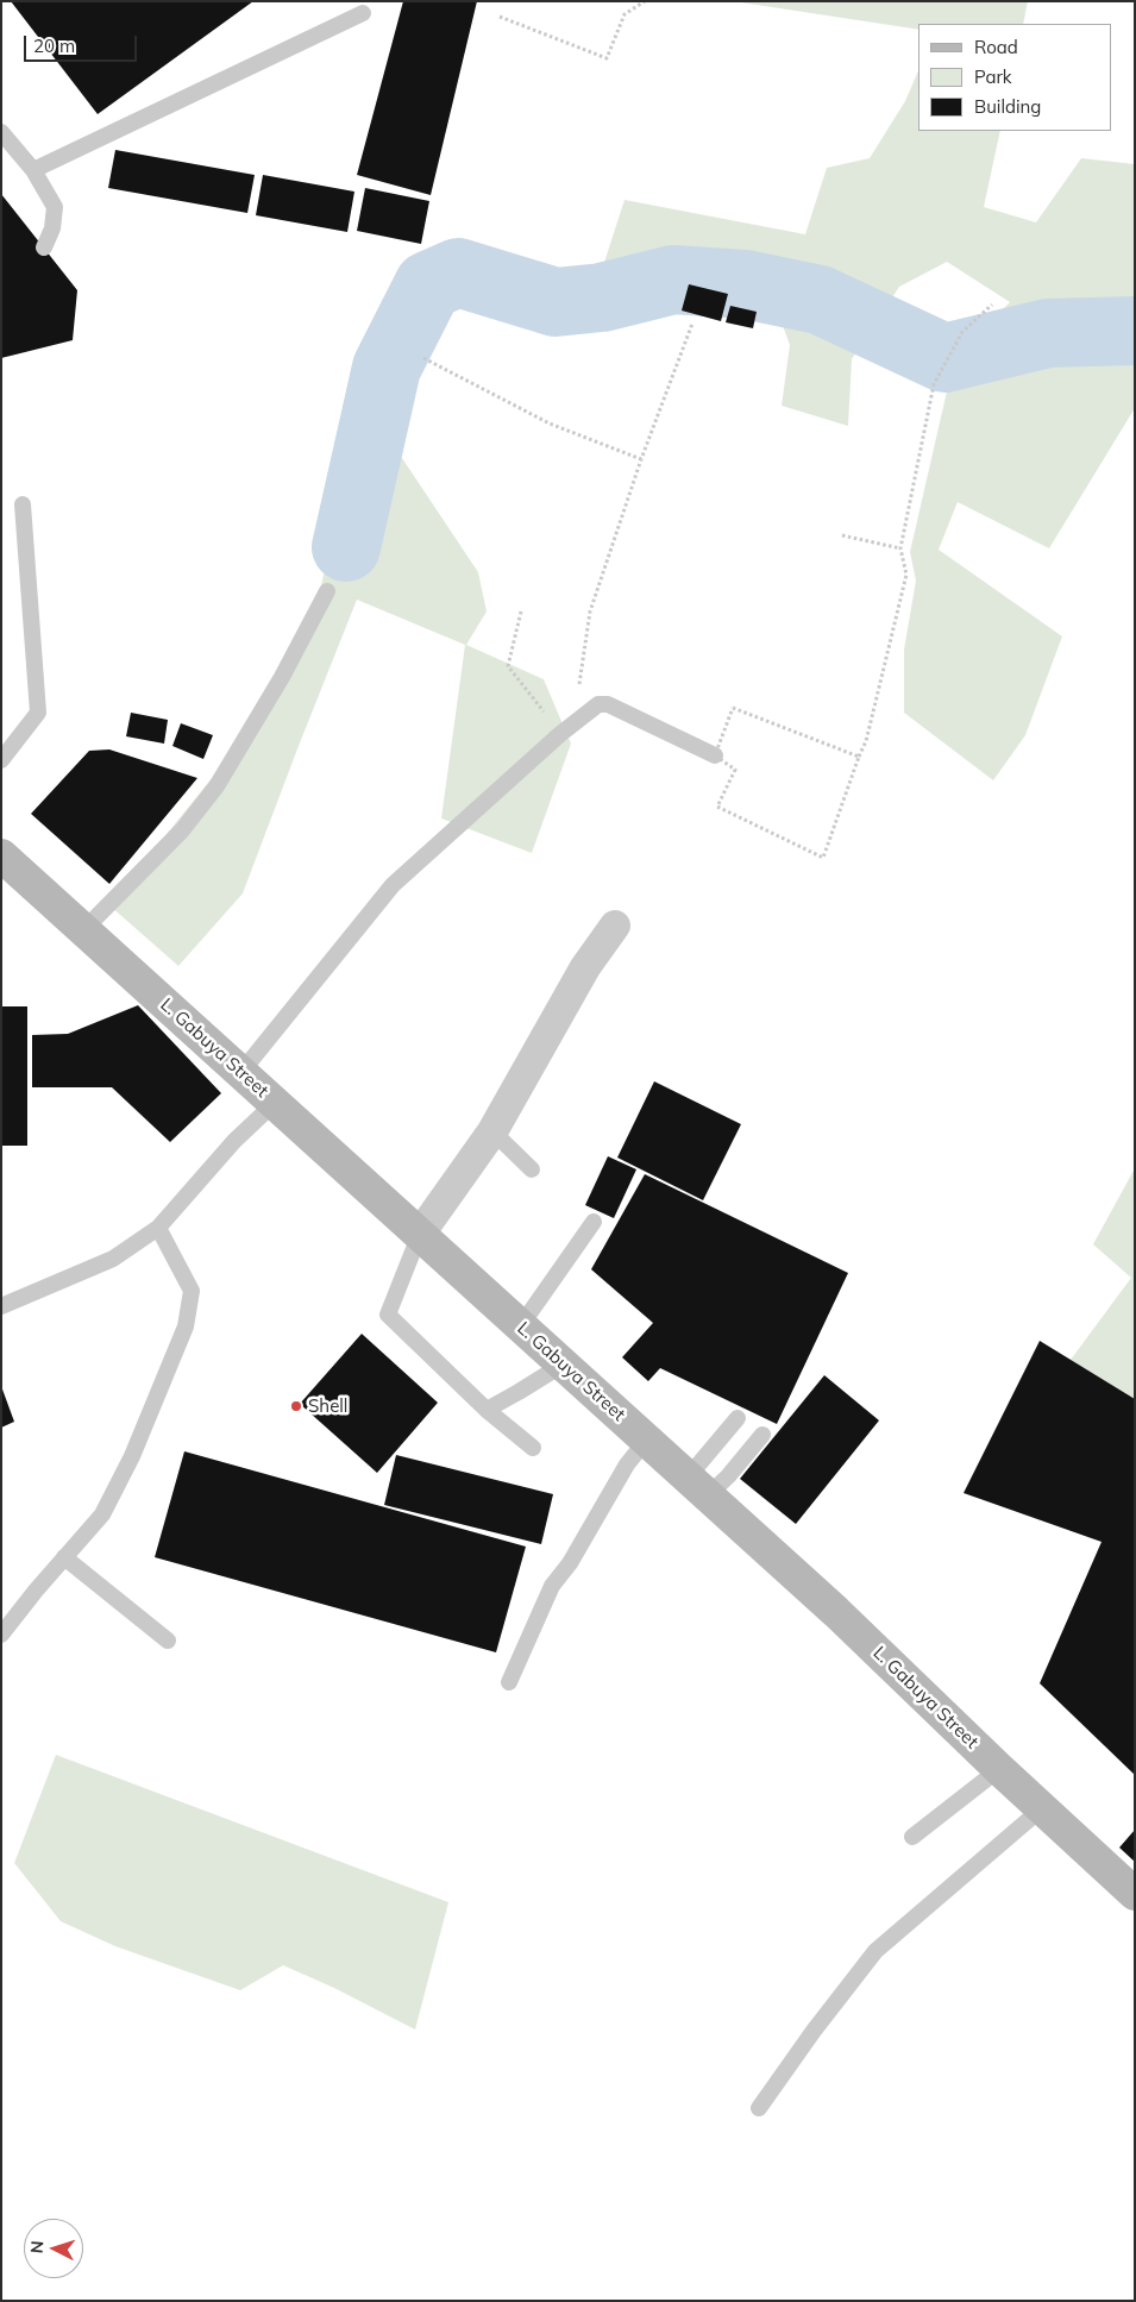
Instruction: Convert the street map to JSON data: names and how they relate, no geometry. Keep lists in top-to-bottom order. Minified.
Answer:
{"streets":{"street":["L. Gabuya Street"]},"places":["Shell"],"legend":["Road","Park","Building"],"scale_bar":"20 m","north":"left"}
